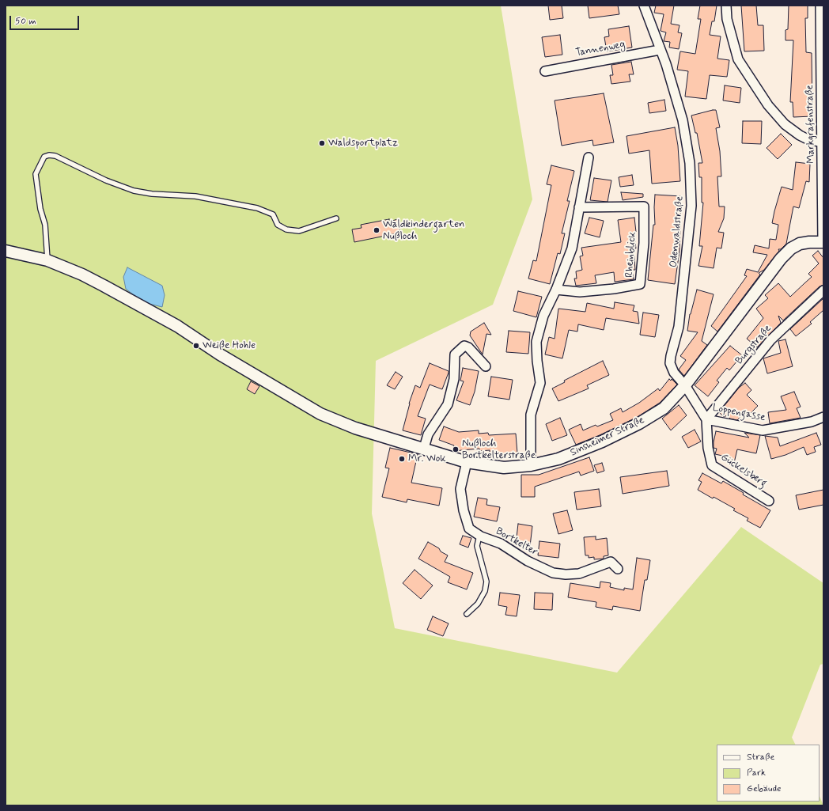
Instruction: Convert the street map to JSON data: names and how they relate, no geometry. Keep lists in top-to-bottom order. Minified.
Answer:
{"streets":{"street":["Tannenweg","Markgrafenstraße","Odenwaldstraße","Rheinblick","Burgstraße","Loppengasse","Sinsheimer Straße","Gückelsberg","Bortkelter"]},"crossings":[["Tannenweg","Odenwaldstraße"],["Markgrafenstraße","Sinsheimer Straße"],["Odenwaldstraße","Loppengasse"],["Odenwaldstraße","Sinsheimer Straße"],["Burgstraße","Loppengasse"],["Burgstraße","Gückelsberg"],["Loppengasse","Sinsheimer Straße"],["Loppengasse","Gückelsberg"],["Sinsheimer Straße","Bortkelter"]],"places":["Waldsportplatz","Waldkindergarten Nußloch","Weiße Hohle","Nußloch Bortkelterstraße","Mr. Wok"],"legend":["Straße","Park","Gebäude"],"scale_bar":"50 m"}
